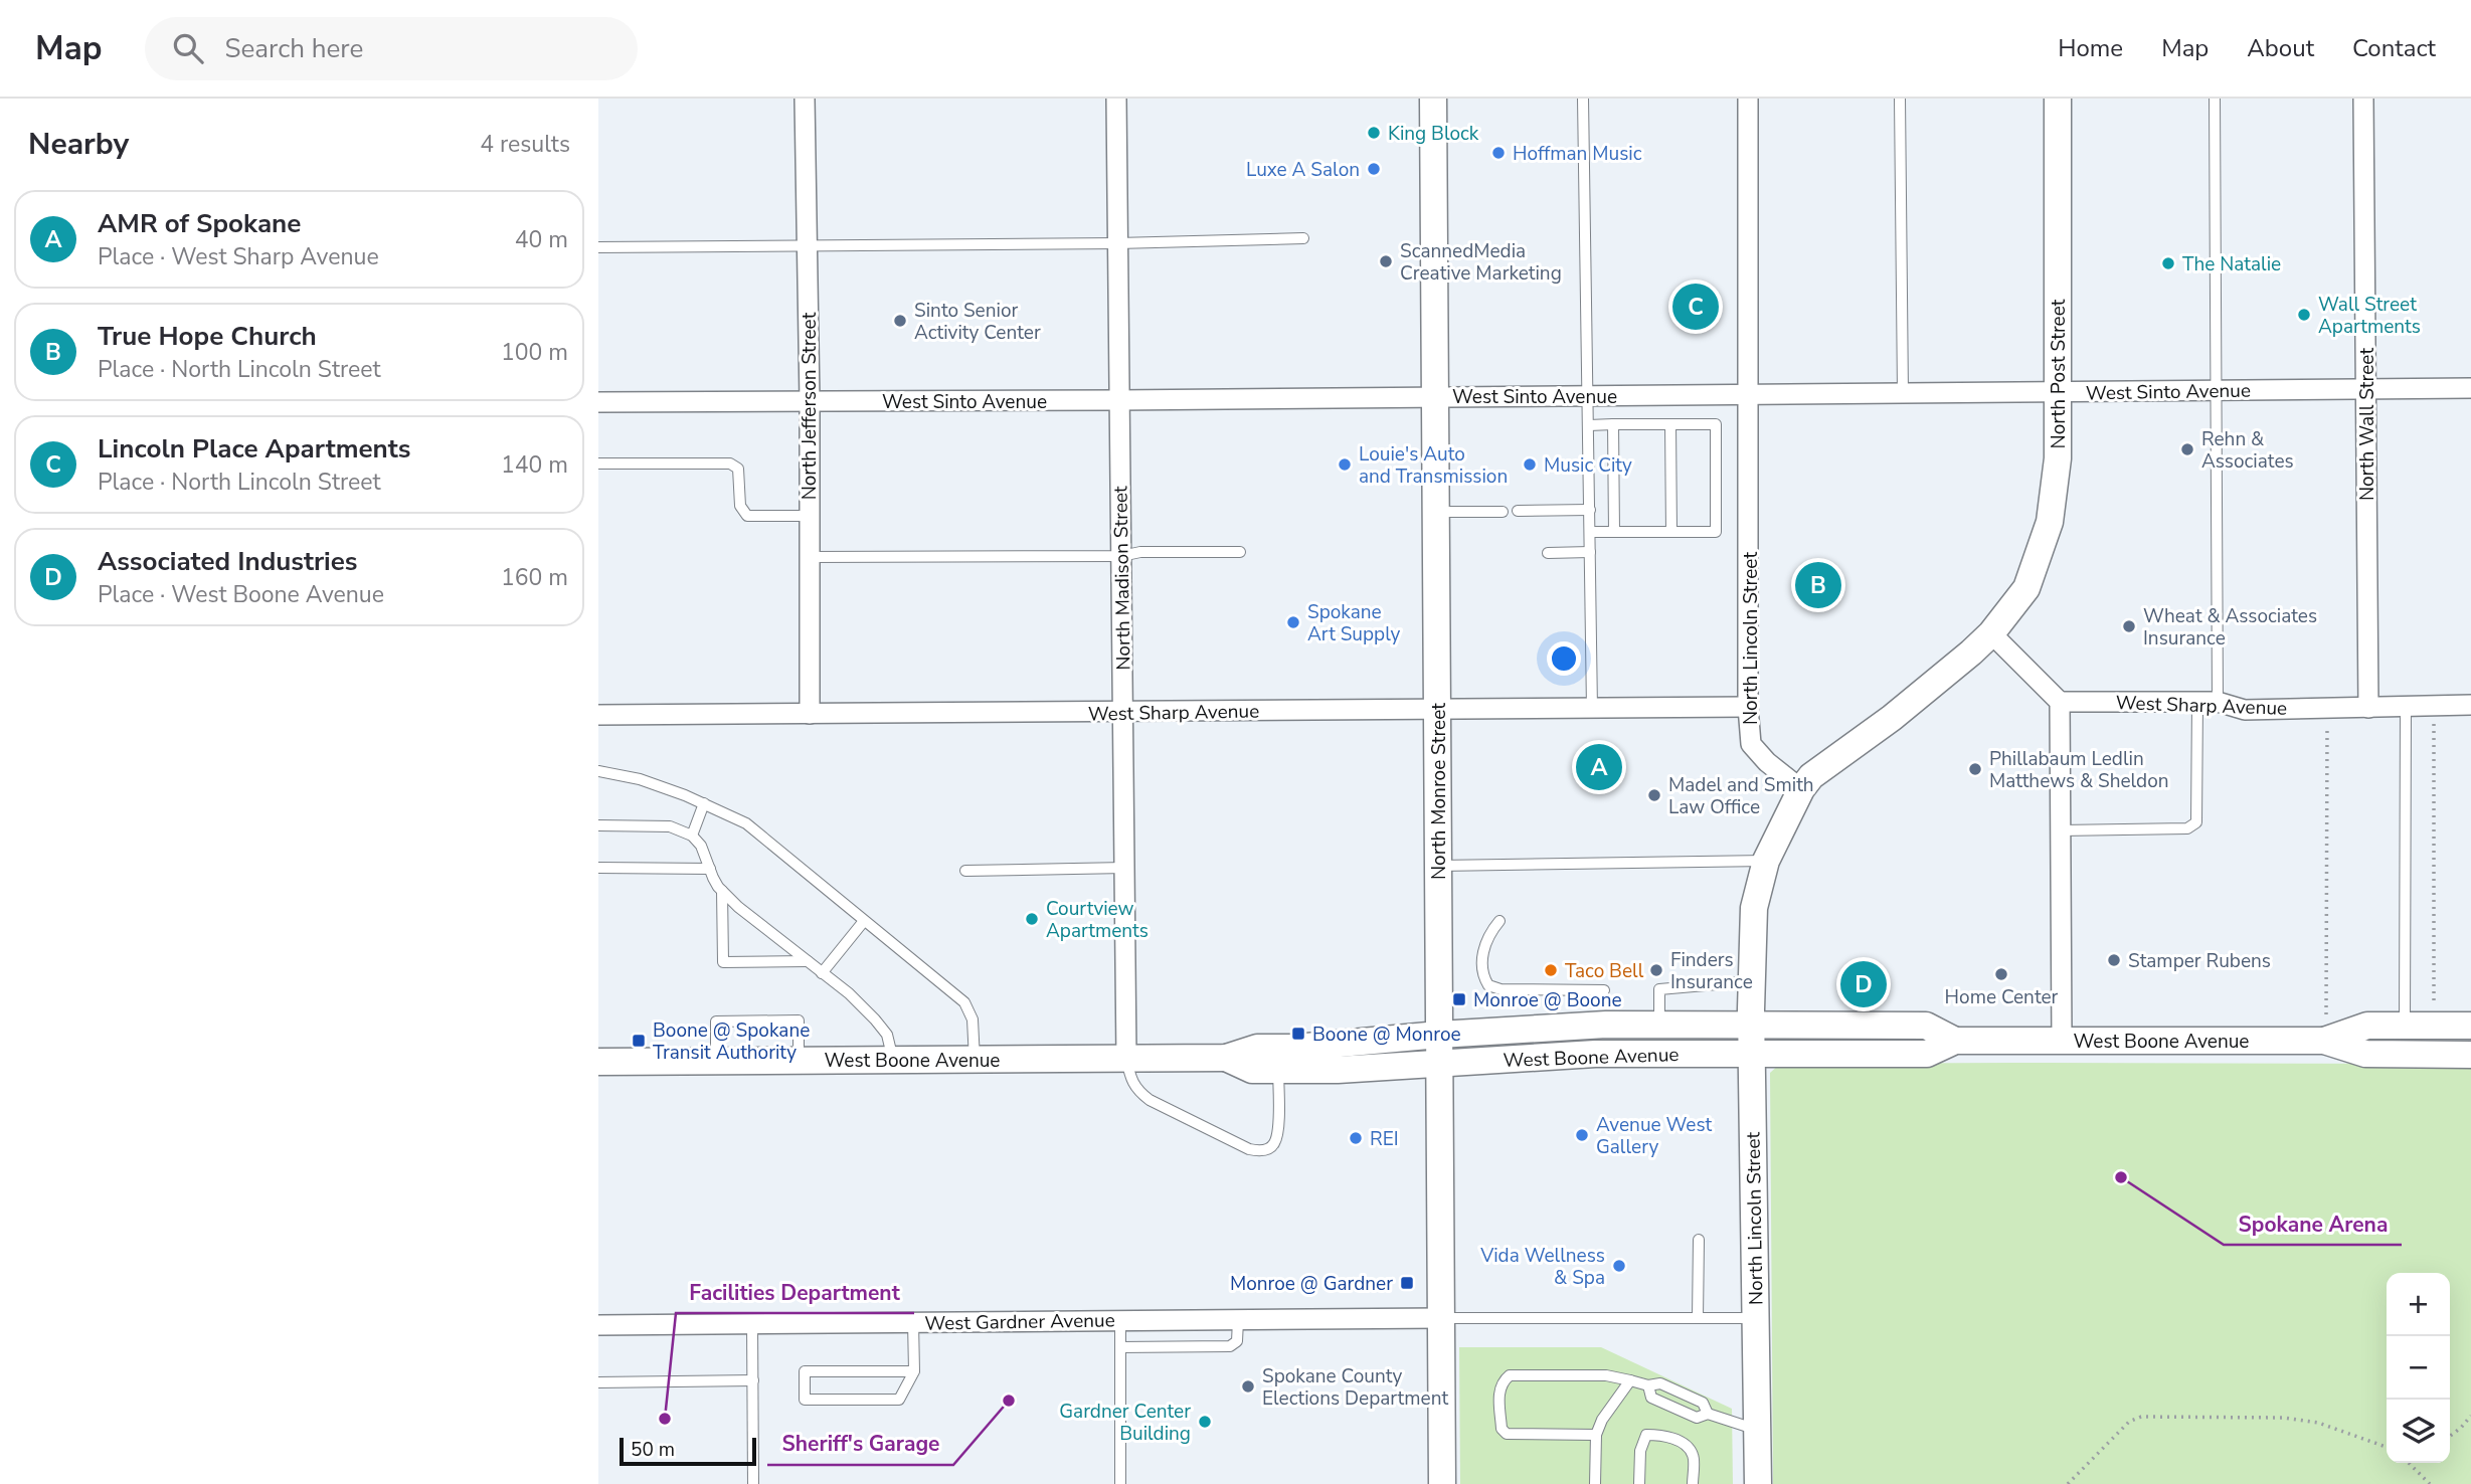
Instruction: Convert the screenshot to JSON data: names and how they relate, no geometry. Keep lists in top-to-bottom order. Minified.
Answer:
{"streets":{"main road":["North Post Street","North Lincoln Street","North Monroe Street","West Boone Avenue"],"street":["West Sinto Avenue","North Jefferson Street","North Wall Street","North Madison Street","West Sharp Avenue","West Gardner Avenue"]},"crossings":[["North Post Street","West Sinto Avenue"],["North Post Street","North Lincoln Street"],["West Sinto Avenue","North Jefferson Street"],["West Sinto Avenue","North Wall Street"],["West Sinto Avenue","North Madison Street"],["West Sinto Avenue","North Lincoln Street"],["West Sinto Avenue","North Monroe Street"],["North Jefferson Street","West Sharp Avenue"],["North Wall Street","West Sharp Avenue"],["North Madison Street","West Sharp Avenue"],["North Madison Street","West Boone Avenue"],["North Lincoln Street","West Sharp Avenue"],["North Lincoln Street","West Boone Avenue"],["West Sharp Avenue","North Monroe Street"],["North Monroe Street","West Boone Avenue"],["North Monroe Street","West Gardner Avenue"]],"places":{"other":["King Block","Hoffman Music","Luxe A Salon","ScannedMedia Creative Marketing","The Natalie","Wall Street Apartments","Sinto Senior Activity Center","Rehn & Associates","Louie's Auto and Transmission","Music City","Spokane Art Supply","Wheat & Associates Insurance","Phillabaum Ledlin Matthews & Sheldon","Madel and Smith Law Office","Courtview Apartments","Stamper Rubens","Taco Bell","Finders Insurance","Home Center","Avenue West Gallery","REI","Spokane Arena","Vida Wellness & Spa","Spokane County Elections Department","Sheriff's Garage","Facilities Department","Gardner Center Building"],"transit":["Monroe @ Boone","Boone @ Monroe","Boone @ Spokane Transit Authority","Monroe @ Gardner"]},"scale_bar":"50 m","page":{"header":"Map","search":"Search here","nav":["Home","Map","About","Contact"],"heading":["Nearby","4 results"],"list":[{"mark":"A","name":"AMR of Spokane","note":"Place · West Sharp Avenue","value":"40 m"},{"mark":"B","name":"True Hope Church","note":"Place · North Lincoln Street","value":"100 m"},{"mark":"C","name":"Lincoln Place Apartments","note":"Place · North Lincoln Street","value":"140 m"},{"mark":"D","name":"Associated Industries","note":"Place · West Boone Avenue","value":"160 m"}],"pins":["C","B","A","D"],"map_buttons":["+","−"],"scale":"50 m"}}
